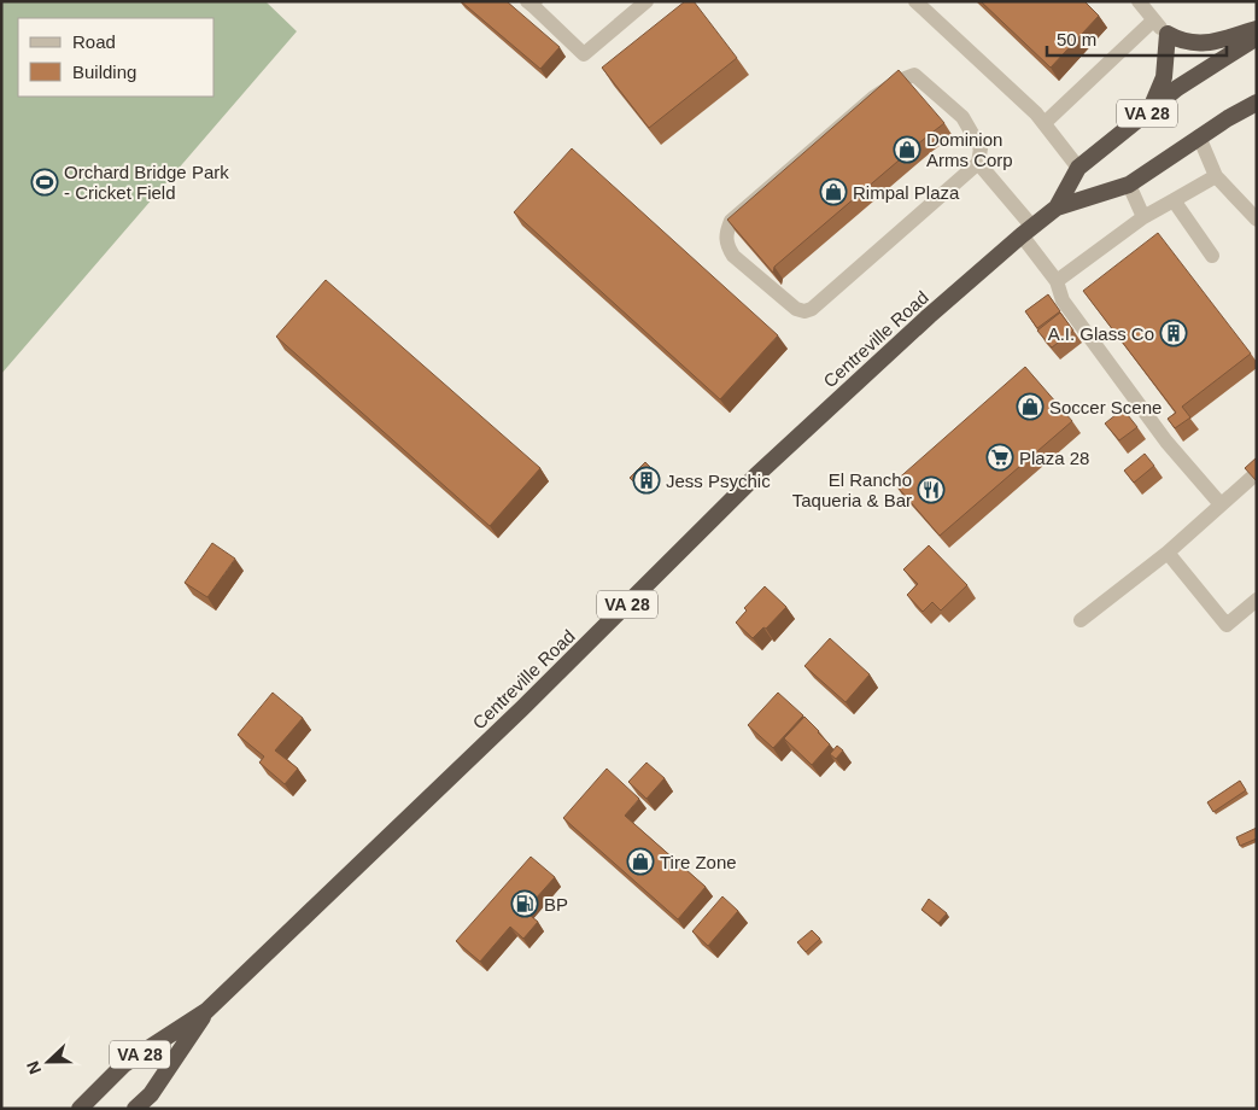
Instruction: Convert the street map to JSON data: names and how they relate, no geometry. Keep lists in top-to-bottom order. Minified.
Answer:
{"streets":{"highway":["VA 28","Centreville Road"]},"places":{"shop":["Dominion Arms Corp","Rimpal Plaza","Soccer Scene","Tire Zone"],"sports":["Orchard Bridge Park - Cricket Field"],"building":["A.I. Glass Co","Jess Psychic"],"supermarket":["Plaza 28"],"restaurant":["El Rancho Taqueria & Bar"],"fuel station":["BP"]},"legend":["Road","Building"],"scale_bar":"50 m","north":"left"}
